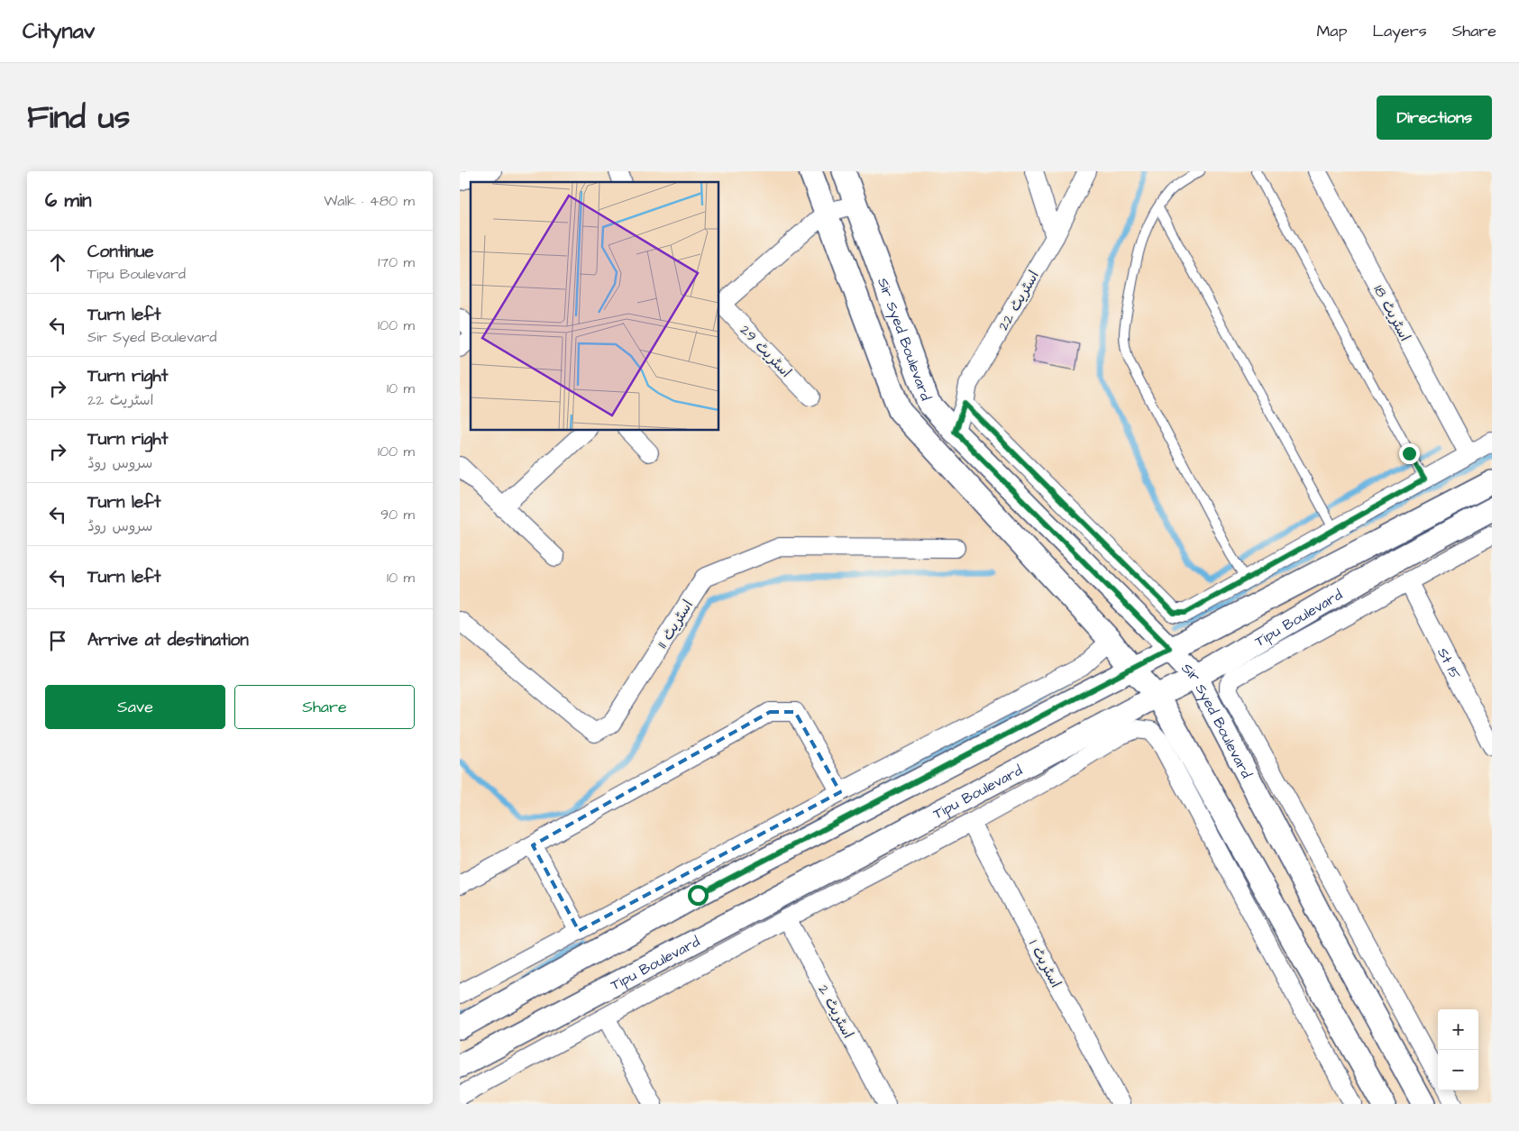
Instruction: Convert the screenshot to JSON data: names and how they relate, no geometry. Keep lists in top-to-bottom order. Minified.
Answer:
{"streets":{"street":["اسٹریٹ 22","اسٹریٹ 18","Sir Syed Boulevard","اسٹریٹ 29","Tipu Boulevard","اسٹریٹ 11","St 15","اسٹریٹ 1","اسٹریٹ 2"]},"crossings":[["اسٹریٹ 22","Sir Syed Boulevard"],["Sir Syed Boulevard","Tipu Boulevard"]],"page":{"header":"Citynav","nav":["Map","Layers","Share"],"title":"Find us","buttons":["Directions",["Save","Share"]],"heading":["6 min","Walk · 480 m"],"list":[["Continue","Tipu Boulevard","170 m"],["Turn left","Sir Syed Boulevard","100 m"],["Turn right","اسٹریٹ 22","10 m"],["Turn right","سروس روڈ","100 m"],["Turn left","سروس روڈ","90 m"],["Turn left","10 m"],"Arrive at destination"],"map_buttons":["+","−"]}}
